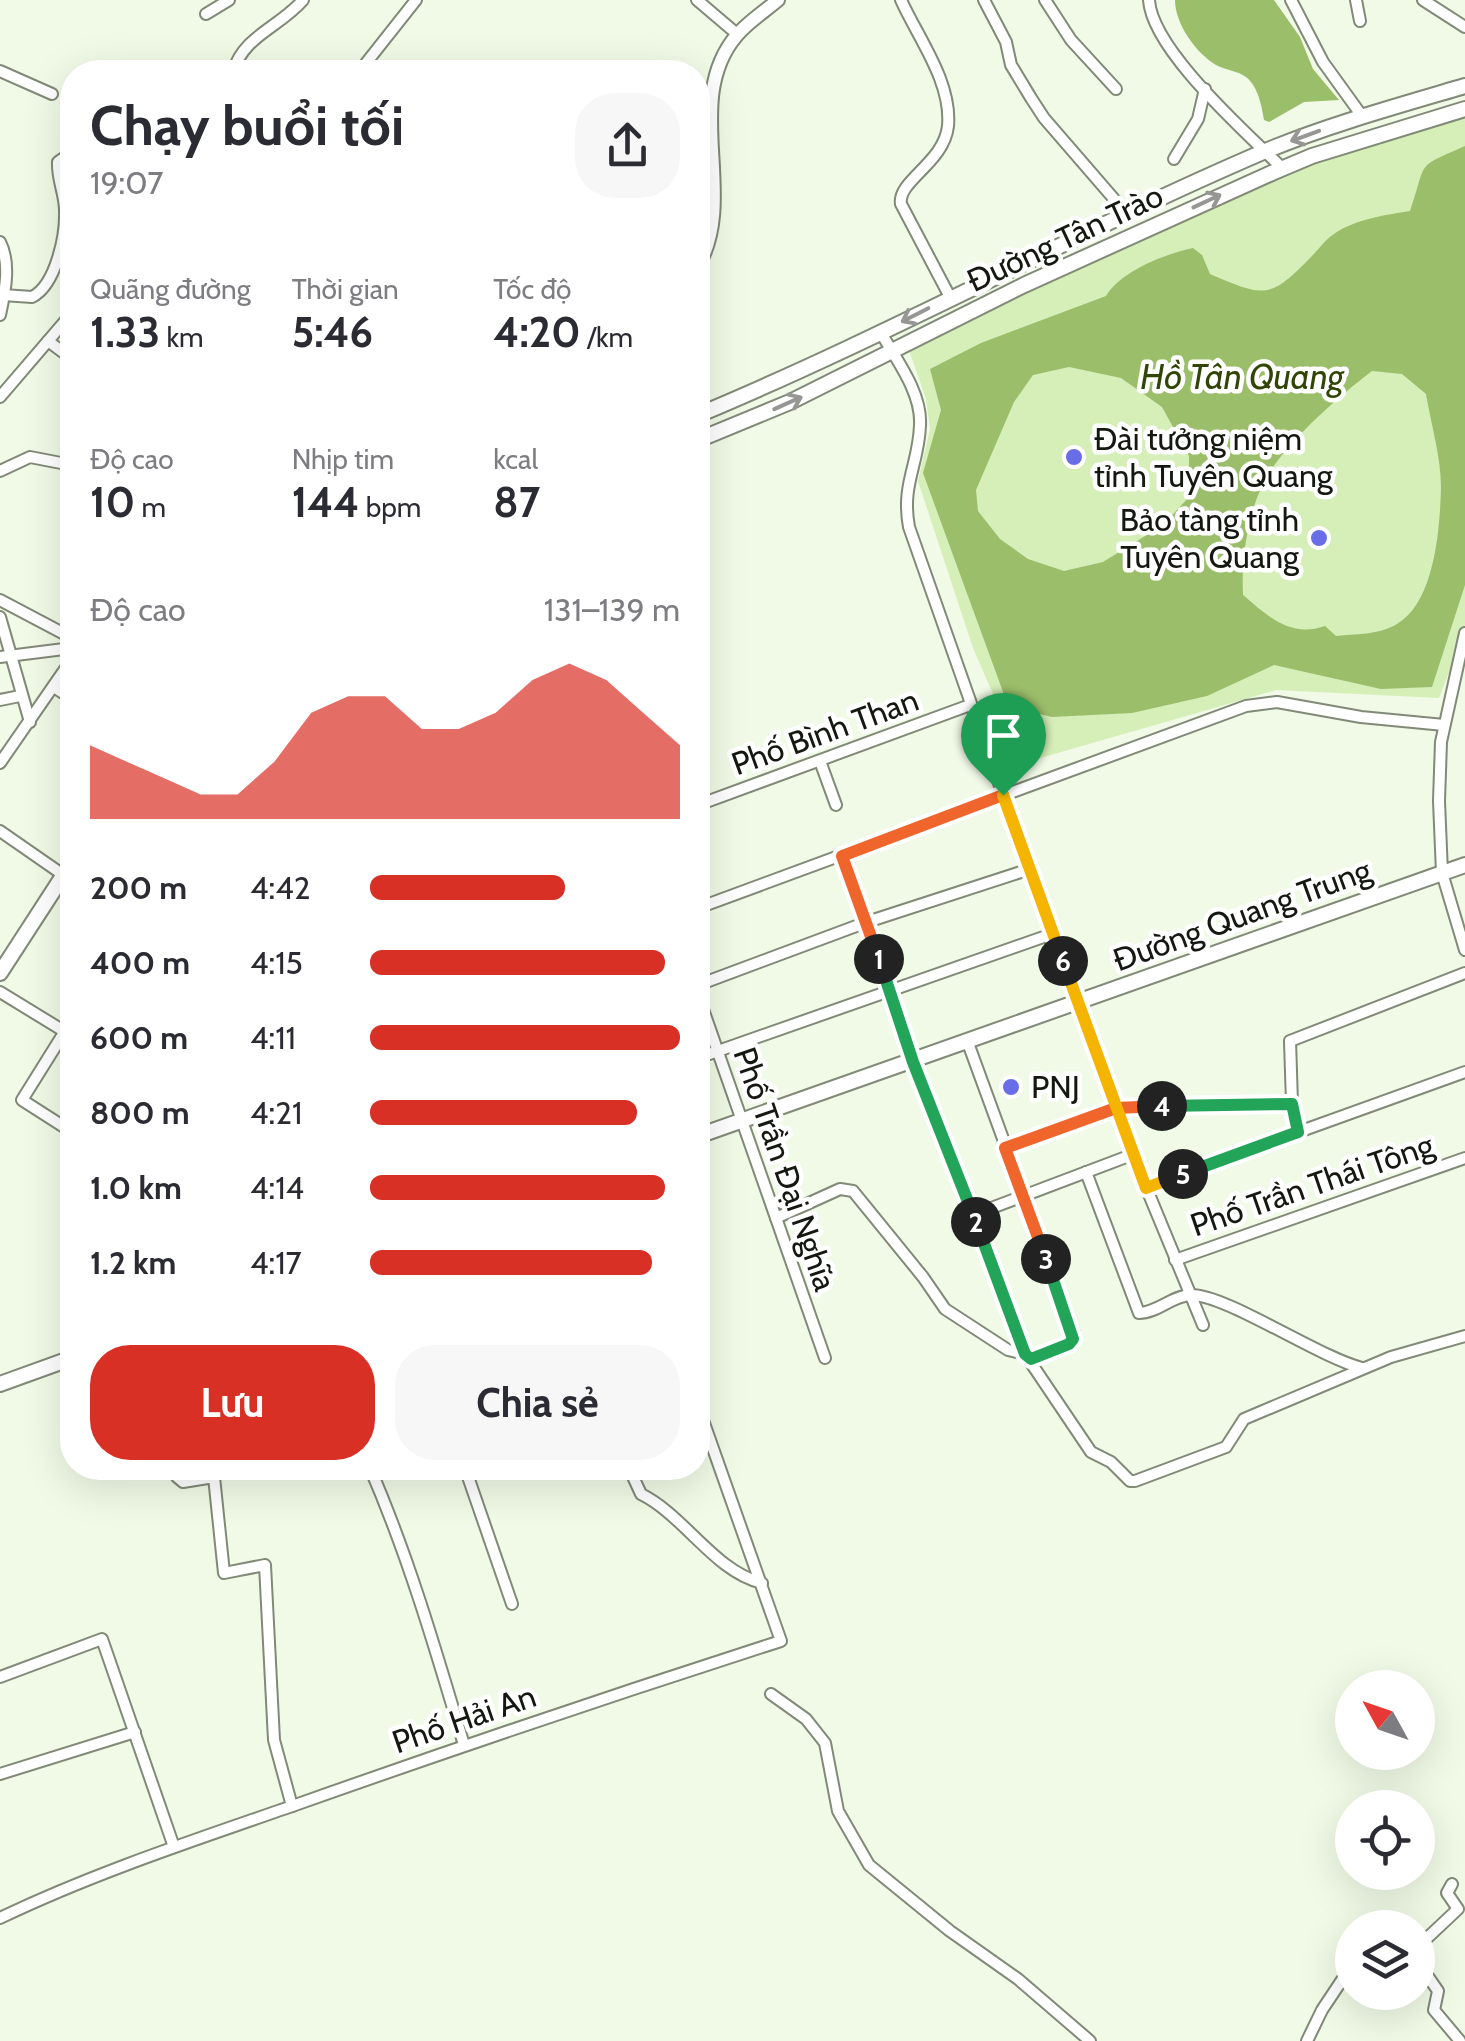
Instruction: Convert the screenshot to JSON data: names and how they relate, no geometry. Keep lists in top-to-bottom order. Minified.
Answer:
{"streets":{"main road":["Đường Tân Trào","Đường Quang Trung"],"street":["Phố Bình Than","Phố Trần Đại Nghĩa","Phố Trần Thái Tông","Phố Hải An"]},"crossings":[["Đường Quang Trung","Phố Trần Đại Nghĩa"]],"water":["Hồ Tân Quang"],"places":["Đài tưởng niệm tỉnh Tuyên Quang","Bảo tàng tỉnh Tuyên Quang","PNJ"],"north":"top left","page":{"heading":["Chạy buổi tối","19:07"],"stats":[["Quãng đường","1.33 km"],["Thời gian","5:46"],["Tốc độ","4:20 /km"],["Độ cao","10 m"],["Nhịp tim","144 bpm"],["kcal","87"]],"chart":["Độ cao","131–139 m"],"list":[{"name":"200 m","note":"4:42"},{"name":"400 m","note":"4:15"},{"name":"600 m","note":"4:11"},{"name":"800 m","note":"4:21"},{"name":"1.0 km","note":"4:14"},{"name":"1.2 km","note":"4:17"}],"pins":["1","6","4","5","2","3"],"buttons":["Lưu","Chia sẻ"]}}
